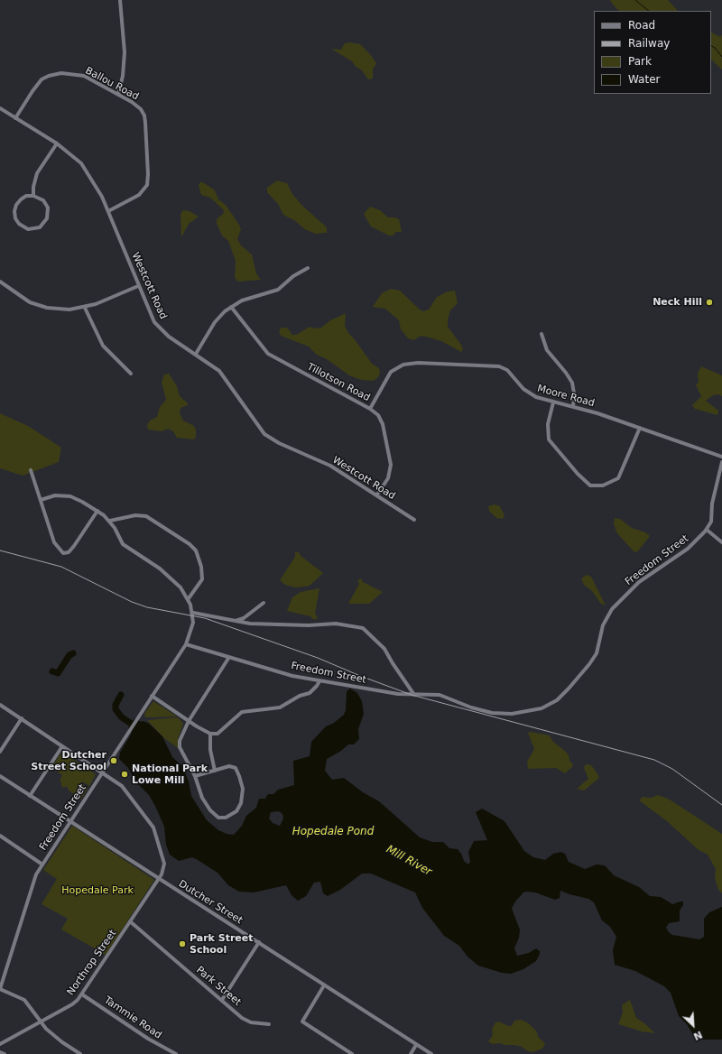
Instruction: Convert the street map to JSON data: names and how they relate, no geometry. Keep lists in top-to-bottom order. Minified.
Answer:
{"streets":{"street":["Ballou Road","Westcott Road","Tillotson Road","Moore Road","Freedom Street","Dutcher Street","Northrop Street","Park Street","Tammie Road"]},"crossings":[["Ballou Road","Westcott Road"],["Westcott Road","Tillotson Road"],["Tillotson Road","Moore Road"],["Freedom Street","Dutcher Street"],["Freedom Street","Northrop Street"],["Dutcher Street","Northrop Street"],["Northrop Street","Park Street"],["Northrop Street","Tammie Road"]],"water":["Hopedale Pond","Mill River"],"parks":["Hopedale Park"],"places":["Neck Hill","Dutcher Street School","National Park Lowe Mill","Park Street School"],"legend":["Road","Railway","Park","Water"],"north":"bottom right"}
